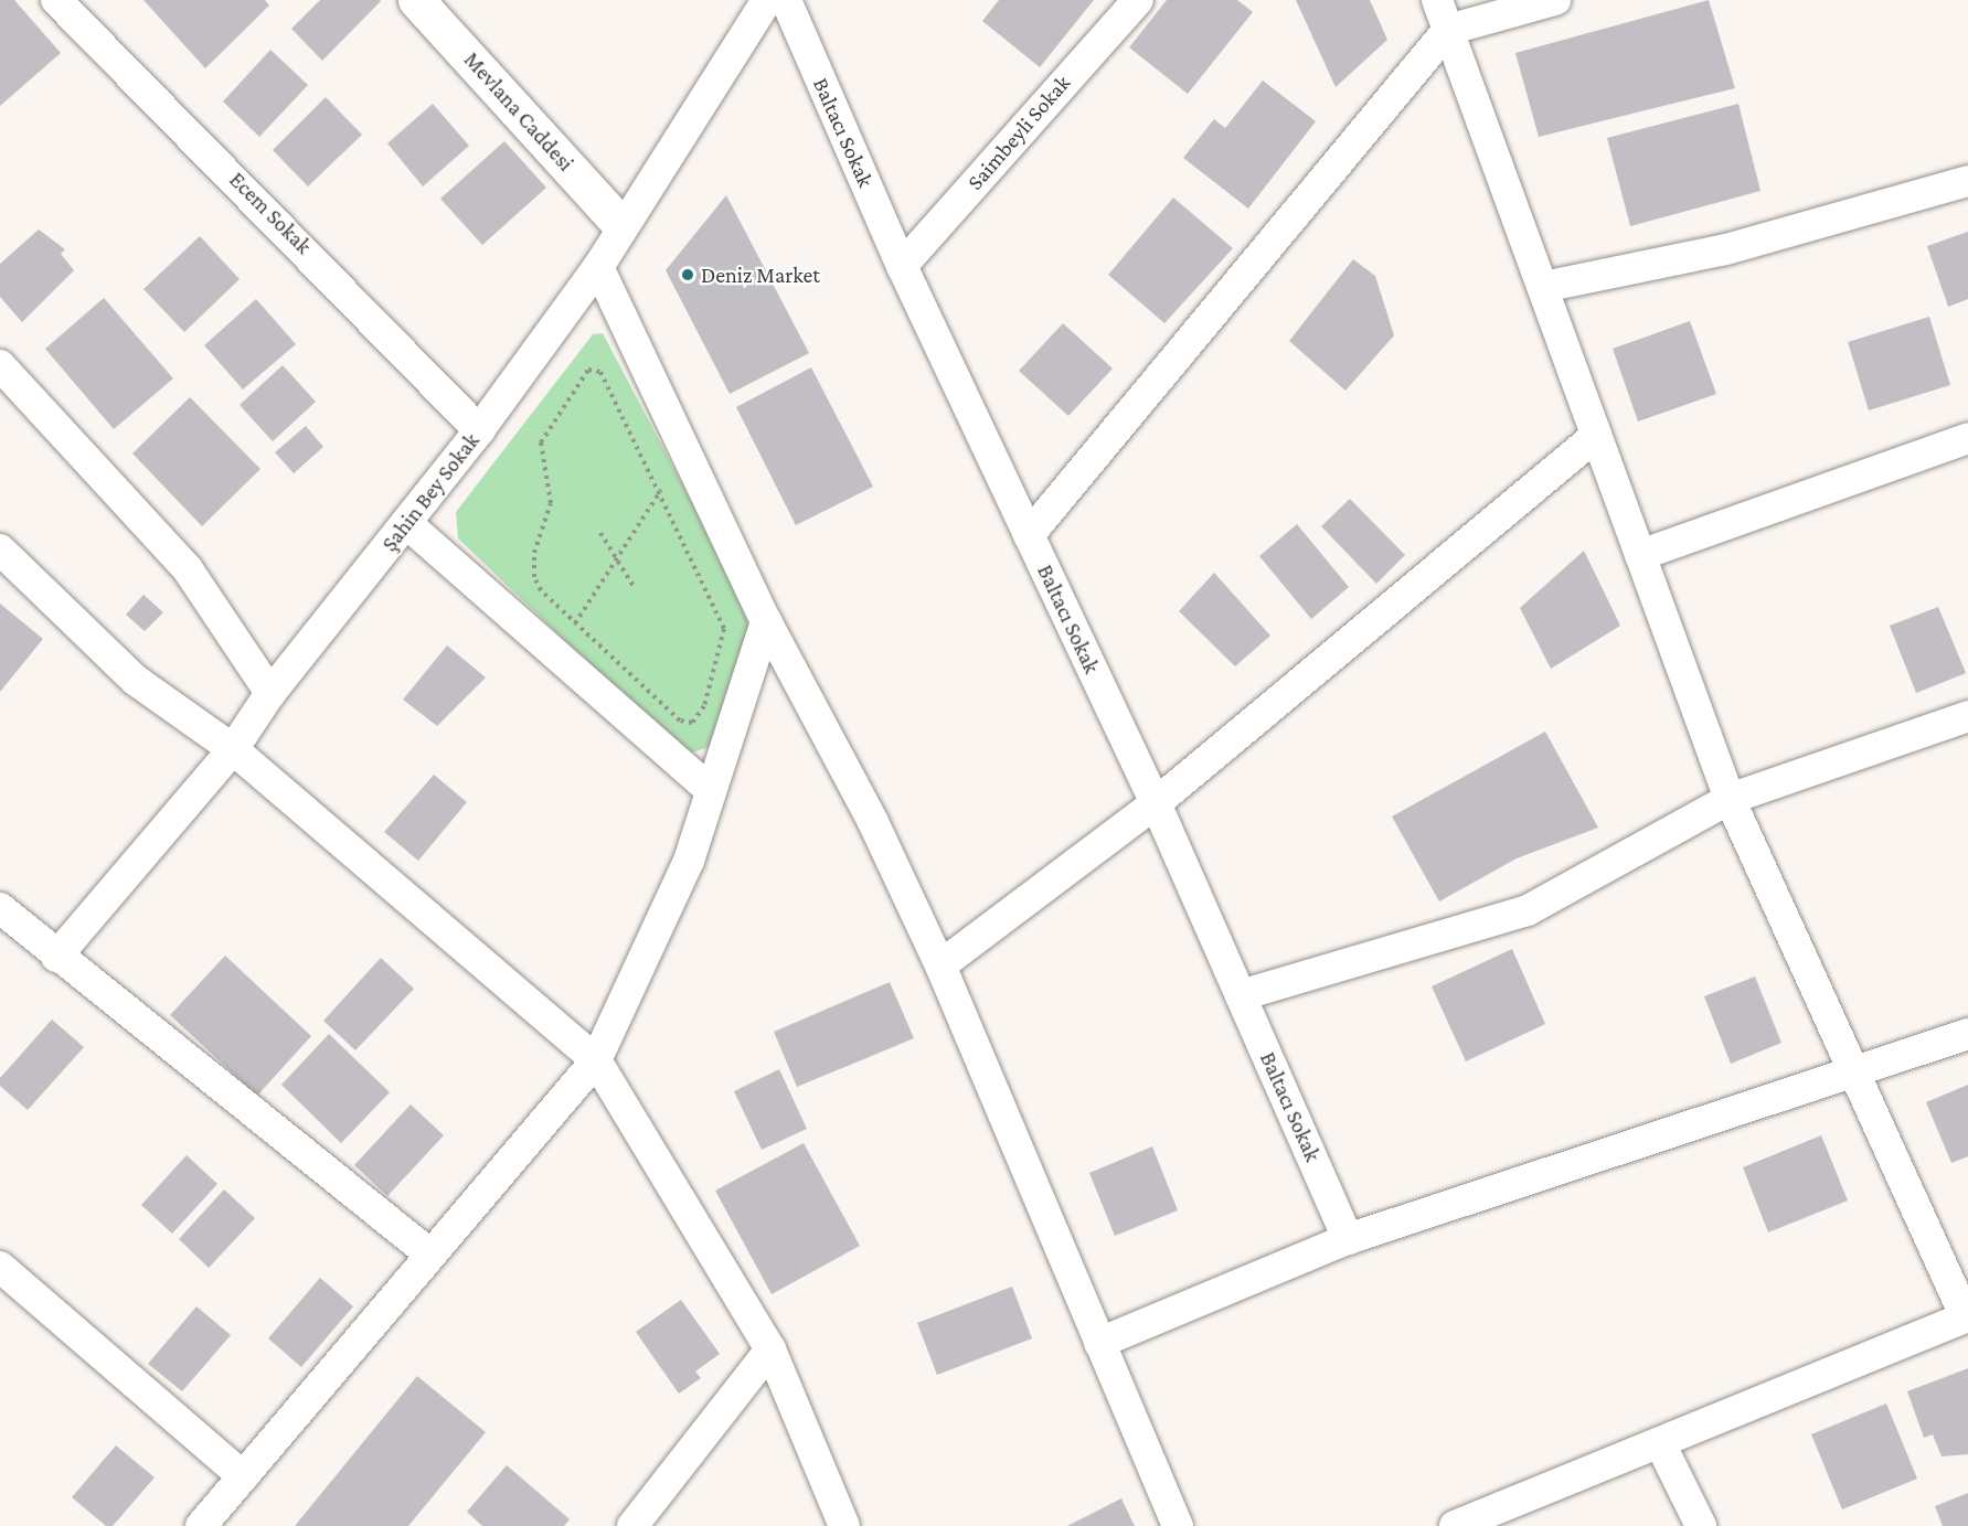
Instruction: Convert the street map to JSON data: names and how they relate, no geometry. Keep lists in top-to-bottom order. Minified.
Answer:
{"streets":{"street":["Mevlana Caddesi","Baltacı Sokak","Saimbeyli Sokak","Ecem Sokak","Şahin Bey Sokak"]},"crossings":[["Mevlana Caddesi","Şahin Bey Sokak"],["Baltacı Sokak","Saimbeyli Sokak"],["Ecem Sokak","Şahin Bey Sokak"]],"places":["Deniz Market"]}
